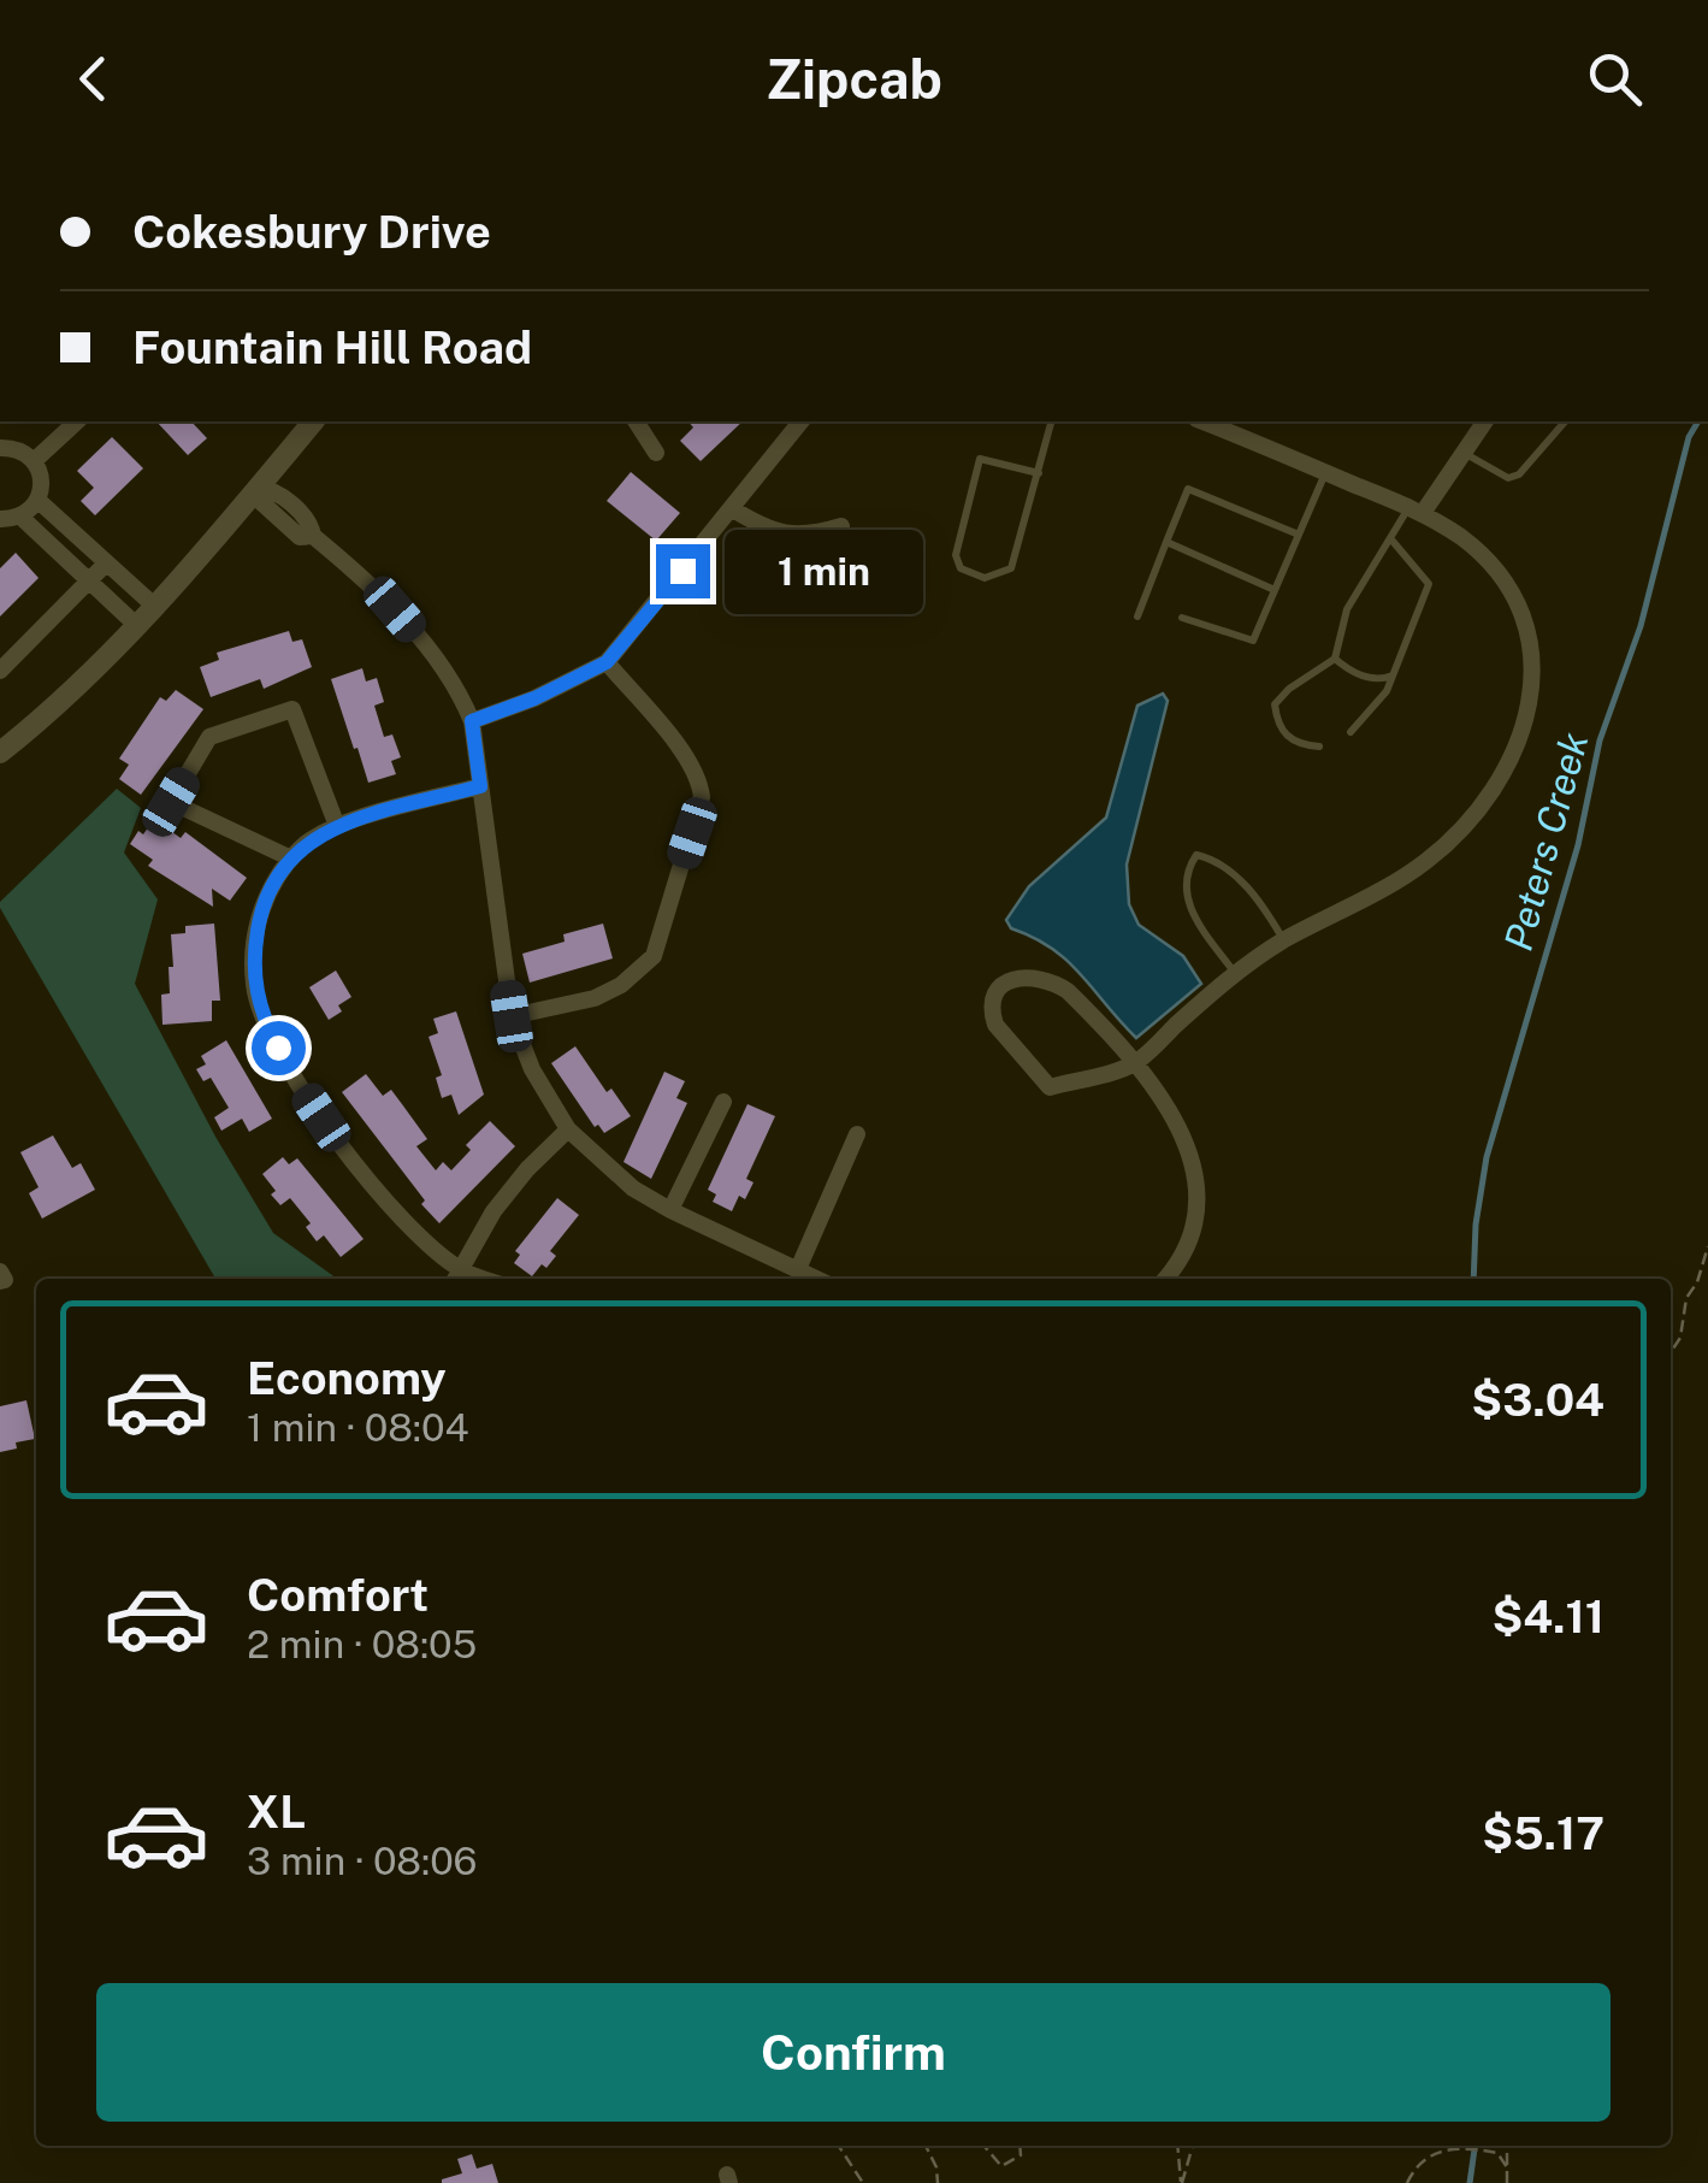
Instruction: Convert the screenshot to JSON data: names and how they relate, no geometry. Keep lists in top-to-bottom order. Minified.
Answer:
{"water":["Peters Creek"],"page":{"header":"Zipcab","banner":["Cokesbury Drive","Fountain Hill Road"],"bubble":"1 min","list":[{"name":"Economy","note":"1 min · 08:04","value":"$3.04"},{"name":"Comfort","note":"2 min · 08:05","value":"$4.11"},{"name":"XL","note":"3 min · 08:06","value":"$5.17"}],"buttons":"Confirm"}}
